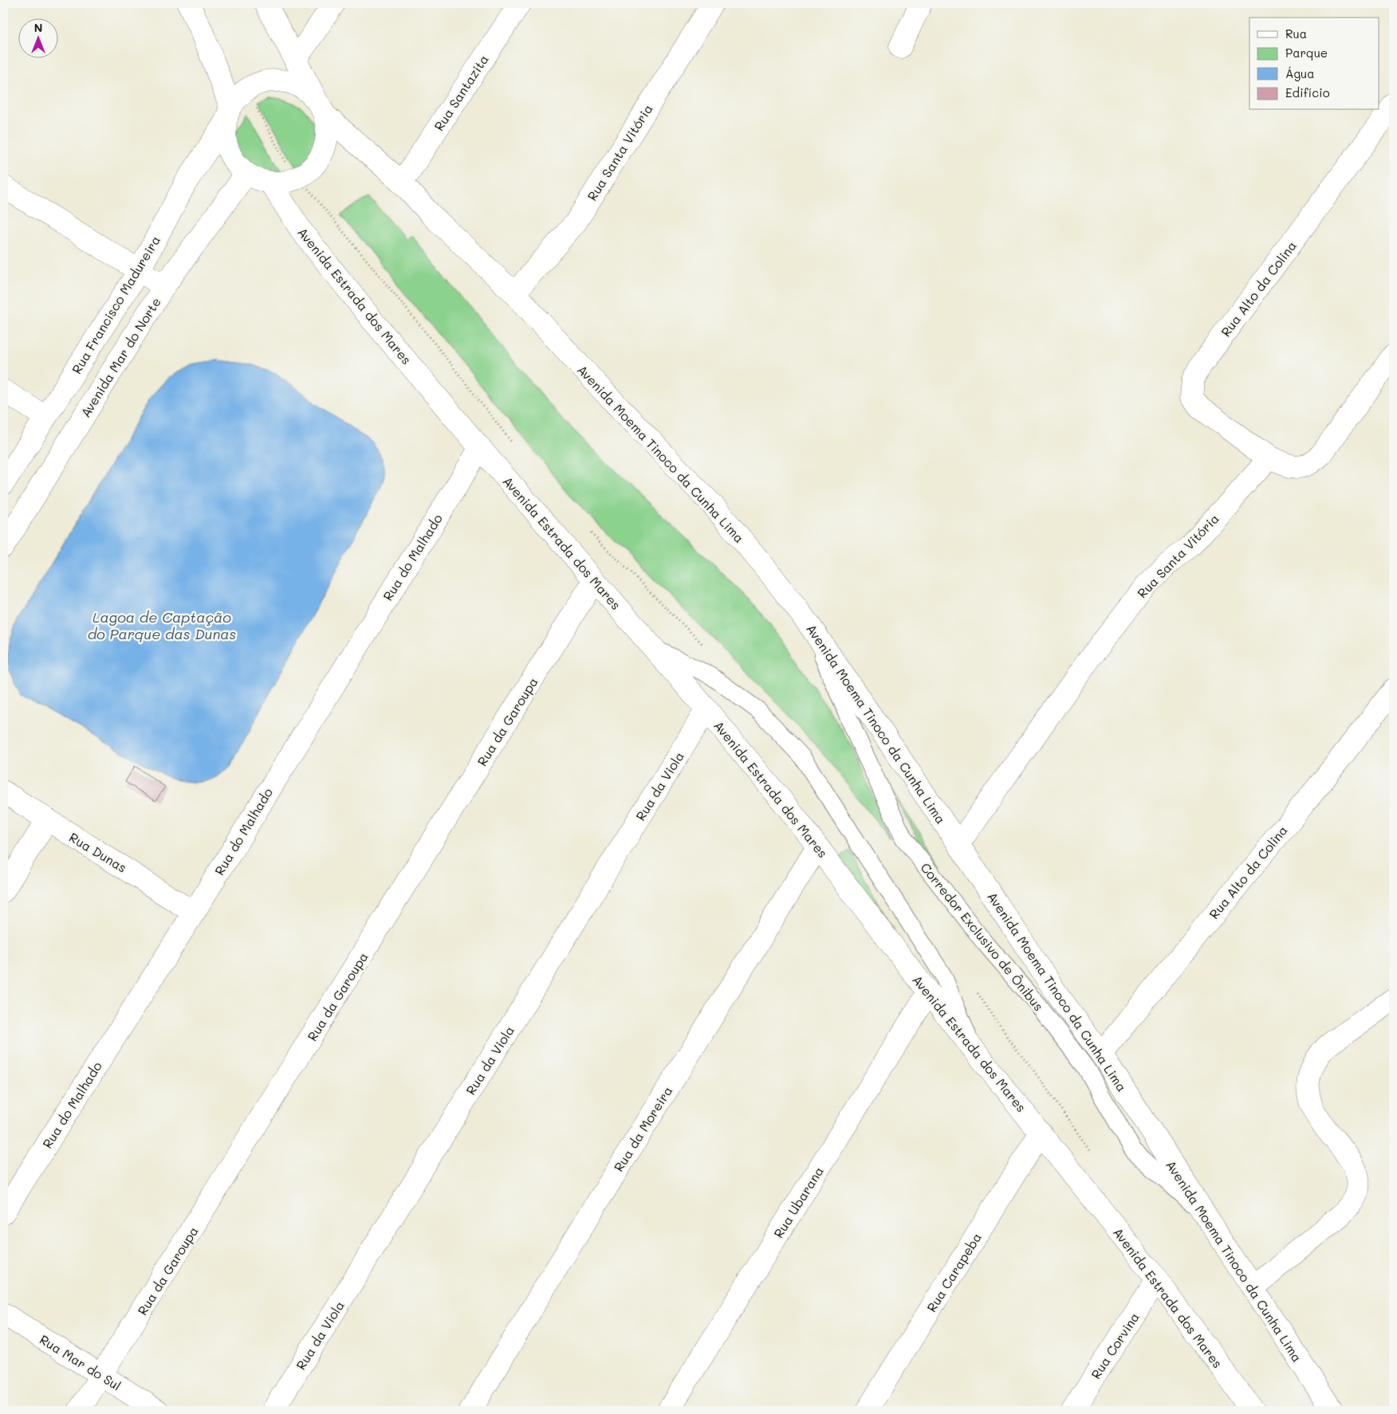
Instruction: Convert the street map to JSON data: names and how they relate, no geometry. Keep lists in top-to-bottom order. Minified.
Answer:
{"streets":{"street":["Rua Santazita","Rua Santa Vitória","Rua Alto da Colina","Avenida Estrada dos Mares","Rua Francisco Madureira","Avenida Mar do Norte","Avenida Moema Tinoco da Cunha Lima","Rua do Malhado","Rua da Garoupa","Rua da Viola","Rua Dunas","Rua da Moreira","Rua Ubarana","Rua Carapeba","Rua Corvina","Rua Mar do Sul"],"lane":["Corredor Exclusivo de Ônibus"]},"crossings":[["Rua Santazita","Avenida Moema Tinoco da Cunha Lima"],["Rua Santa Vitória","Rua Alto da Colina"],["Rua Santa Vitória","Avenida Moema Tinoco da Cunha Lima"],["Rua Alto da Colina","Avenida Moema Tinoco da Cunha Lima"],["Avenida Estrada dos Mares","Rua Francisco Madureira"],["Avenida Estrada dos Mares","Avenida Mar do Norte"],["Avenida Estrada dos Mares","Avenida Moema Tinoco da Cunha Lima"],["Avenida Estrada dos Mares","Rua do Malhado"],["Avenida Estrada dos Mares","Rua da Garoupa"],["Avenida Estrada dos Mares","Rua da Viola"],["Avenida Estrada dos Mares","Rua da Moreira"],["Avenida Estrada dos Mares","Rua Ubarana"],["Avenida Estrada dos Mares","Rua Carapeba"],["Avenida Estrada dos Mares","Rua Corvina"],["Rua Francisco Madureira","Avenida Mar do Norte"],["Rua Francisco Madureira","Avenida Moema Tinoco da Cunha Lima"],["Avenida Mar do Norte","Avenida Moema Tinoco da Cunha Lima"],["Avenida Moema Tinoco da Cunha Lima","Corredor Exclusivo de Ônibus"],["Rua do Malhado","Rua Dunas"],["Rua da Garoupa","Rua Mar do Sul"]],"water":["Lagoa de Captação do Parque das Dunas"],"legend":["Rua","Parque","Água","Edifício"],"north":"top"}
